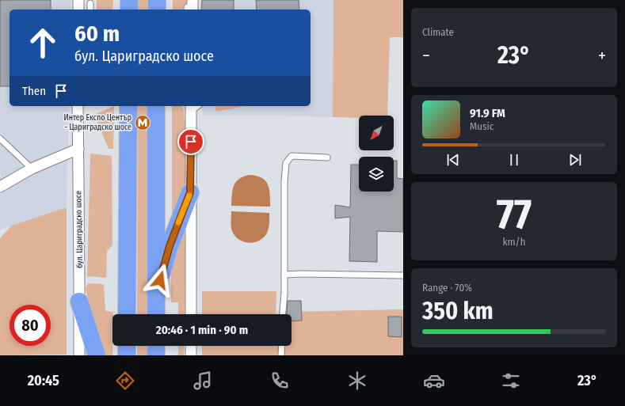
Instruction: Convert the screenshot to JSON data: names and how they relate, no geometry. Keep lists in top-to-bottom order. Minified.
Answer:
{"streets":{"street":["бул. Цариградско шосе"]},"places":{"metro station":["Интер Експо Център - Цариградско шосе"]},"north":"bottom left","page":{"tile":["Climate",["77","km/h"],["Range · 70%","350 km"]],"turn":["60 m","бул. Цариградско шосе"],"heat":["−","23°","+"],"then":"Then","song":["91.9 FM","Music"],"limit":"80","trip":"20:46 · 1 min · 90 m","tabs":["20:45","23°"]}}
